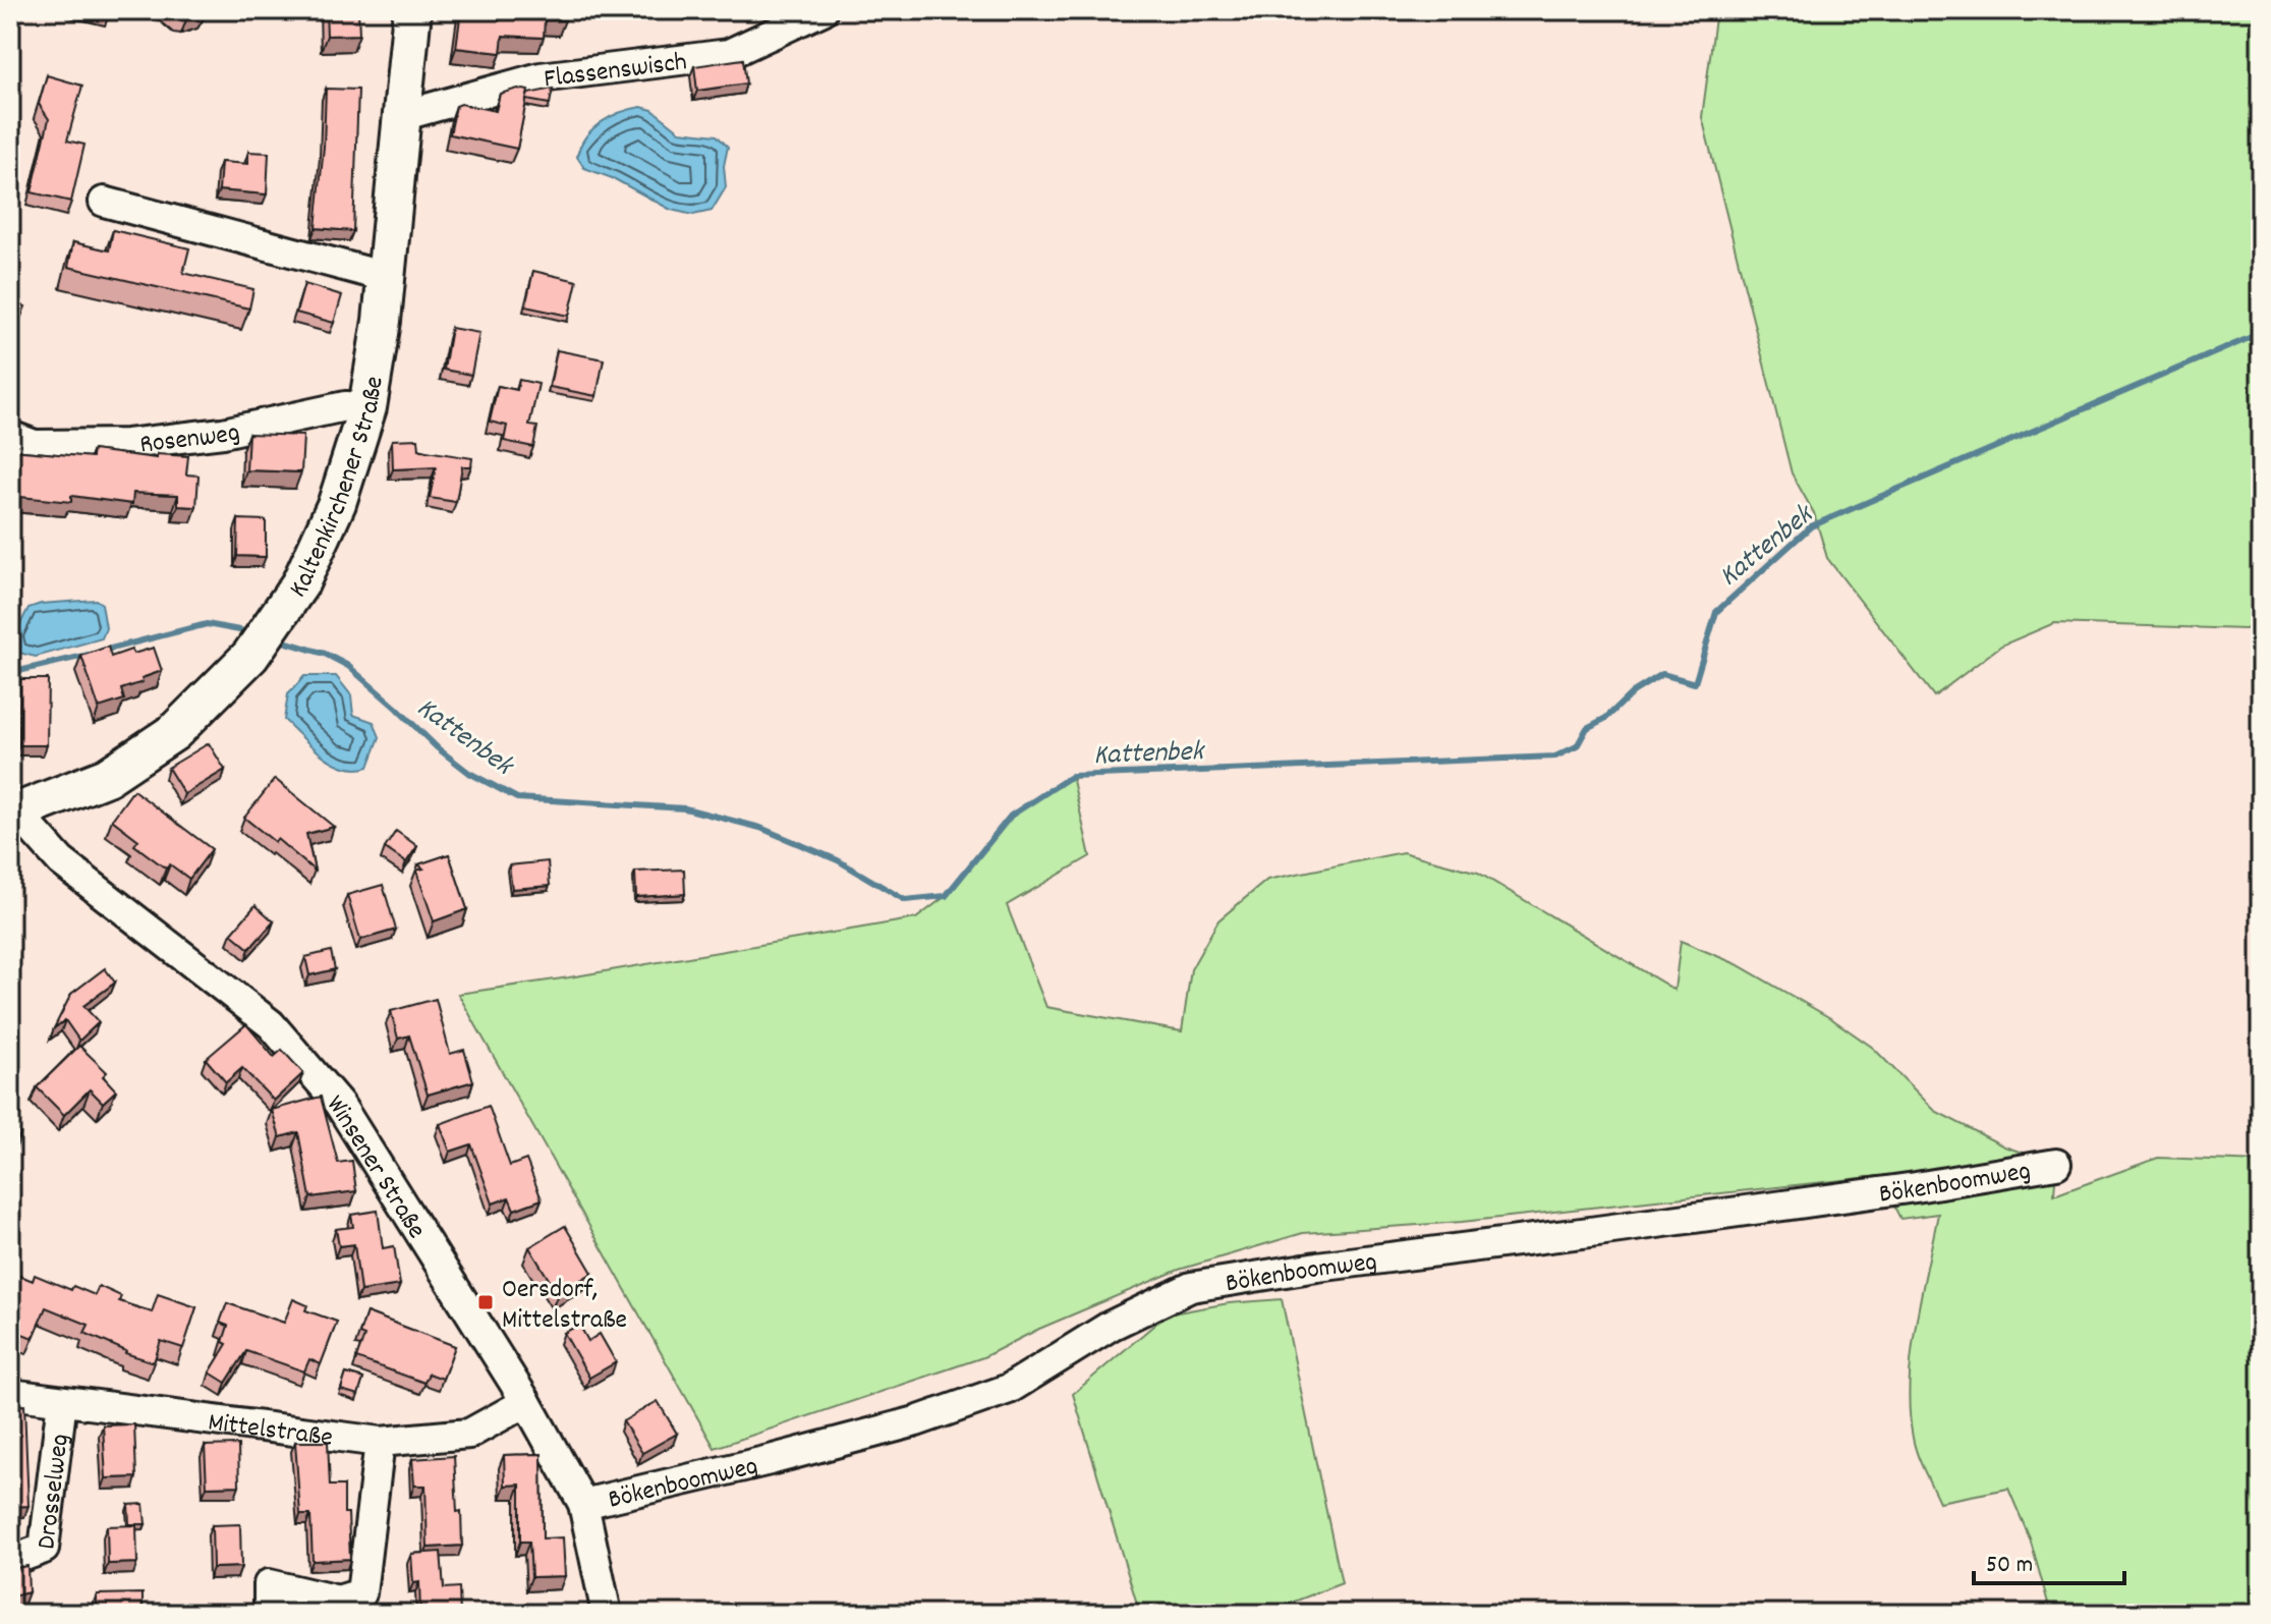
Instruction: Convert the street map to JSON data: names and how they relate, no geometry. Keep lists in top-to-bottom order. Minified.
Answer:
{"streets":{"main road":["Kaltenkirchener Straße"],"street":["Flassenswisch","Rosenweg","Winsener Straße","Bökenboomweg","Mittelstraße","Drosselweg"]},"crossings":[["Flassenswisch","Kaltenkirchener Straße"],["Rosenweg","Kaltenkirchener Straße"],["Kaltenkirchener Straße","Winsener Straße"],["Winsener Straße","Bökenboomweg"],["Winsener Straße","Mittelstraße"],["Mittelstraße","Drosselweg"]],"water":["Kattenbek"],"places":{"transit":["Oersdorf, Mittelstraße"]},"scale_bar":"50 m"}
